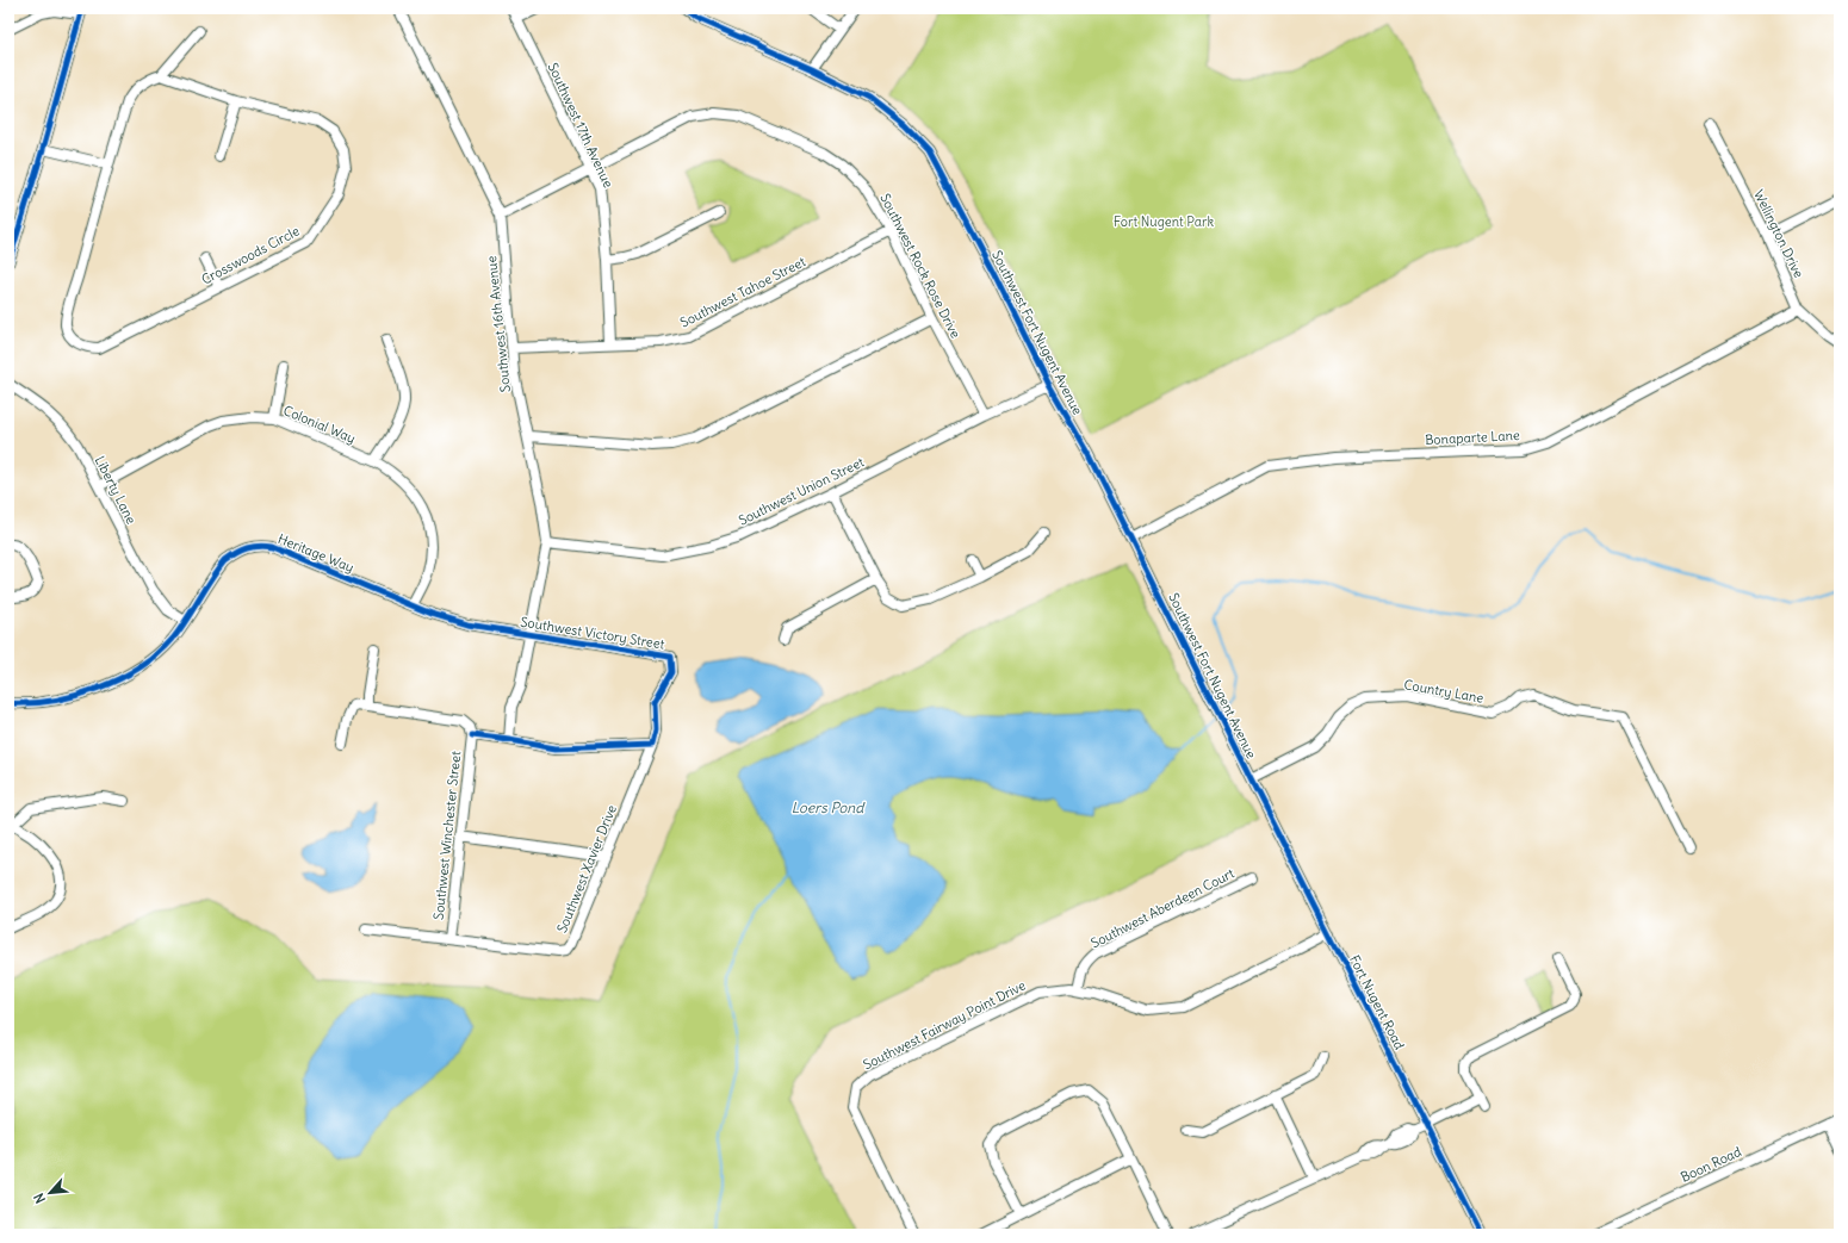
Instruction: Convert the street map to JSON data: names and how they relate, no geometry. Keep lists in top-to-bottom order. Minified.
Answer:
{"streets":{"street":["Southwest 17th Avenue","Wellington Drive","Crosswoods Circle","Southwest Rock Rose Drive","Southwest Tahoe Street","Southwest 16th Avenue","Southwest Fort Nugent Avenue","Colonial Way","Bonaparte Lane","Liberty Lane","Southwest Union Street","Heritage Way","Southwest Victory Street","Country Lane","Southwest Winchester Street","Southwest Xavier Drive","Southwest Aberdeen Court","Fort Nugent Road","Southwest Fairway Point Drive","Boon Road"]},"crossings":[["Southwest 17th Avenue","Southwest Rock Rose Drive"],["Southwest 17th Avenue","Southwest Tahoe Street"],["Wellington Drive","Bonaparte Lane"],["Southwest Rock Rose Drive","Southwest Tahoe Street"],["Southwest Rock Rose Drive","Southwest 16th Avenue"],["Southwest Rock Rose Drive","Southwest Union Street"],["Southwest Tahoe Street","Southwest 16th Avenue"],["Southwest 16th Avenue","Southwest Union Street"],["Southwest 16th Avenue","Southwest Victory Street"],["Southwest Fort Nugent Avenue","Bonaparte Lane"],["Southwest Fort Nugent Avenue","Southwest Union Street"],["Southwest Fort Nugent Avenue","Country Lane"],["Southwest Fort Nugent Avenue","Fort Nugent Road"],["Colonial Way","Liberty Lane"],["Colonial Way","Heritage Way"],["Colonial Way","Southwest Victory Street"],["Liberty Lane","Heritage Way"],["Heritage Way","Southwest Victory Street"],["Southwest Victory Street","Southwest Xavier Drive"],["Country Lane","Fort Nugent Road"],["Southwest Winchester Street","Southwest Xavier Drive"],["Southwest Aberdeen Court","Southwest Fairway Point Drive"],["Fort Nugent Road","Southwest Fairway Point Drive"]],"water":["Loers Pond"],"parks":["Fort Nugent Park"],"north":"bottom left"}
